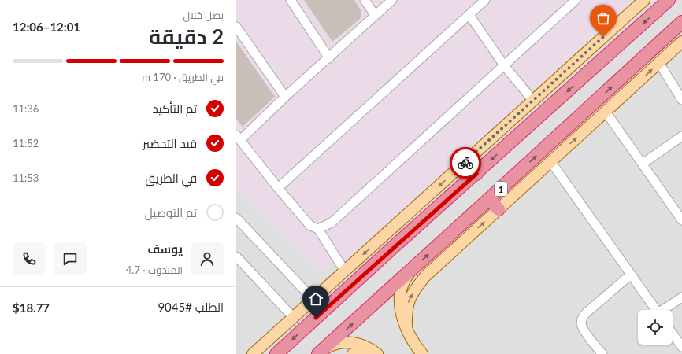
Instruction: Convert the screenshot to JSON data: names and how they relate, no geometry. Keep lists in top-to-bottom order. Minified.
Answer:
{"streets":{"highway":["1"]},"page":{"heading":["2 دقيقة","يصل خلال","12:01–12:06"],"panel":["يوسف","المندوب · 4.7","الطلب #9045","$18.77"],"bar":"في الطريق · 170 m","list":[["تم التأكيد","11:36"],["قيد التحضير","11:52"],["في الطريق","11:53"],"تم التوصيل"]}}
